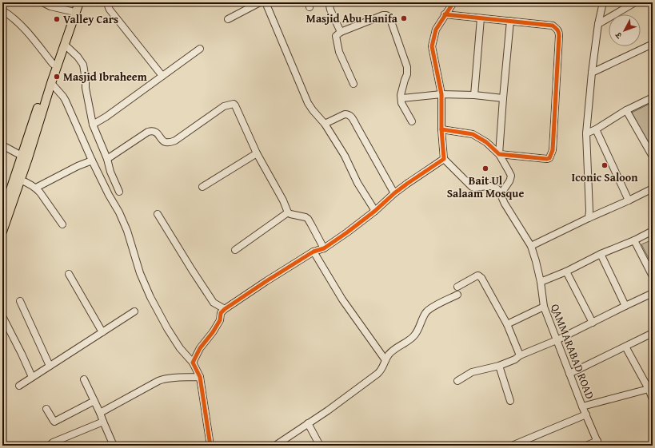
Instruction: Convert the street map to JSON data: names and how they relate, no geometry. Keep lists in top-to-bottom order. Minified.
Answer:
{"streets":{"street":["QAMMARABAD ROAD"]},"places":["Masjid Abu Hanifa","Valley Cars","Masjid Ibraheem","Iconic Saloon","Bait Ul Salaam Mosque"],"north":"bottom left"}
